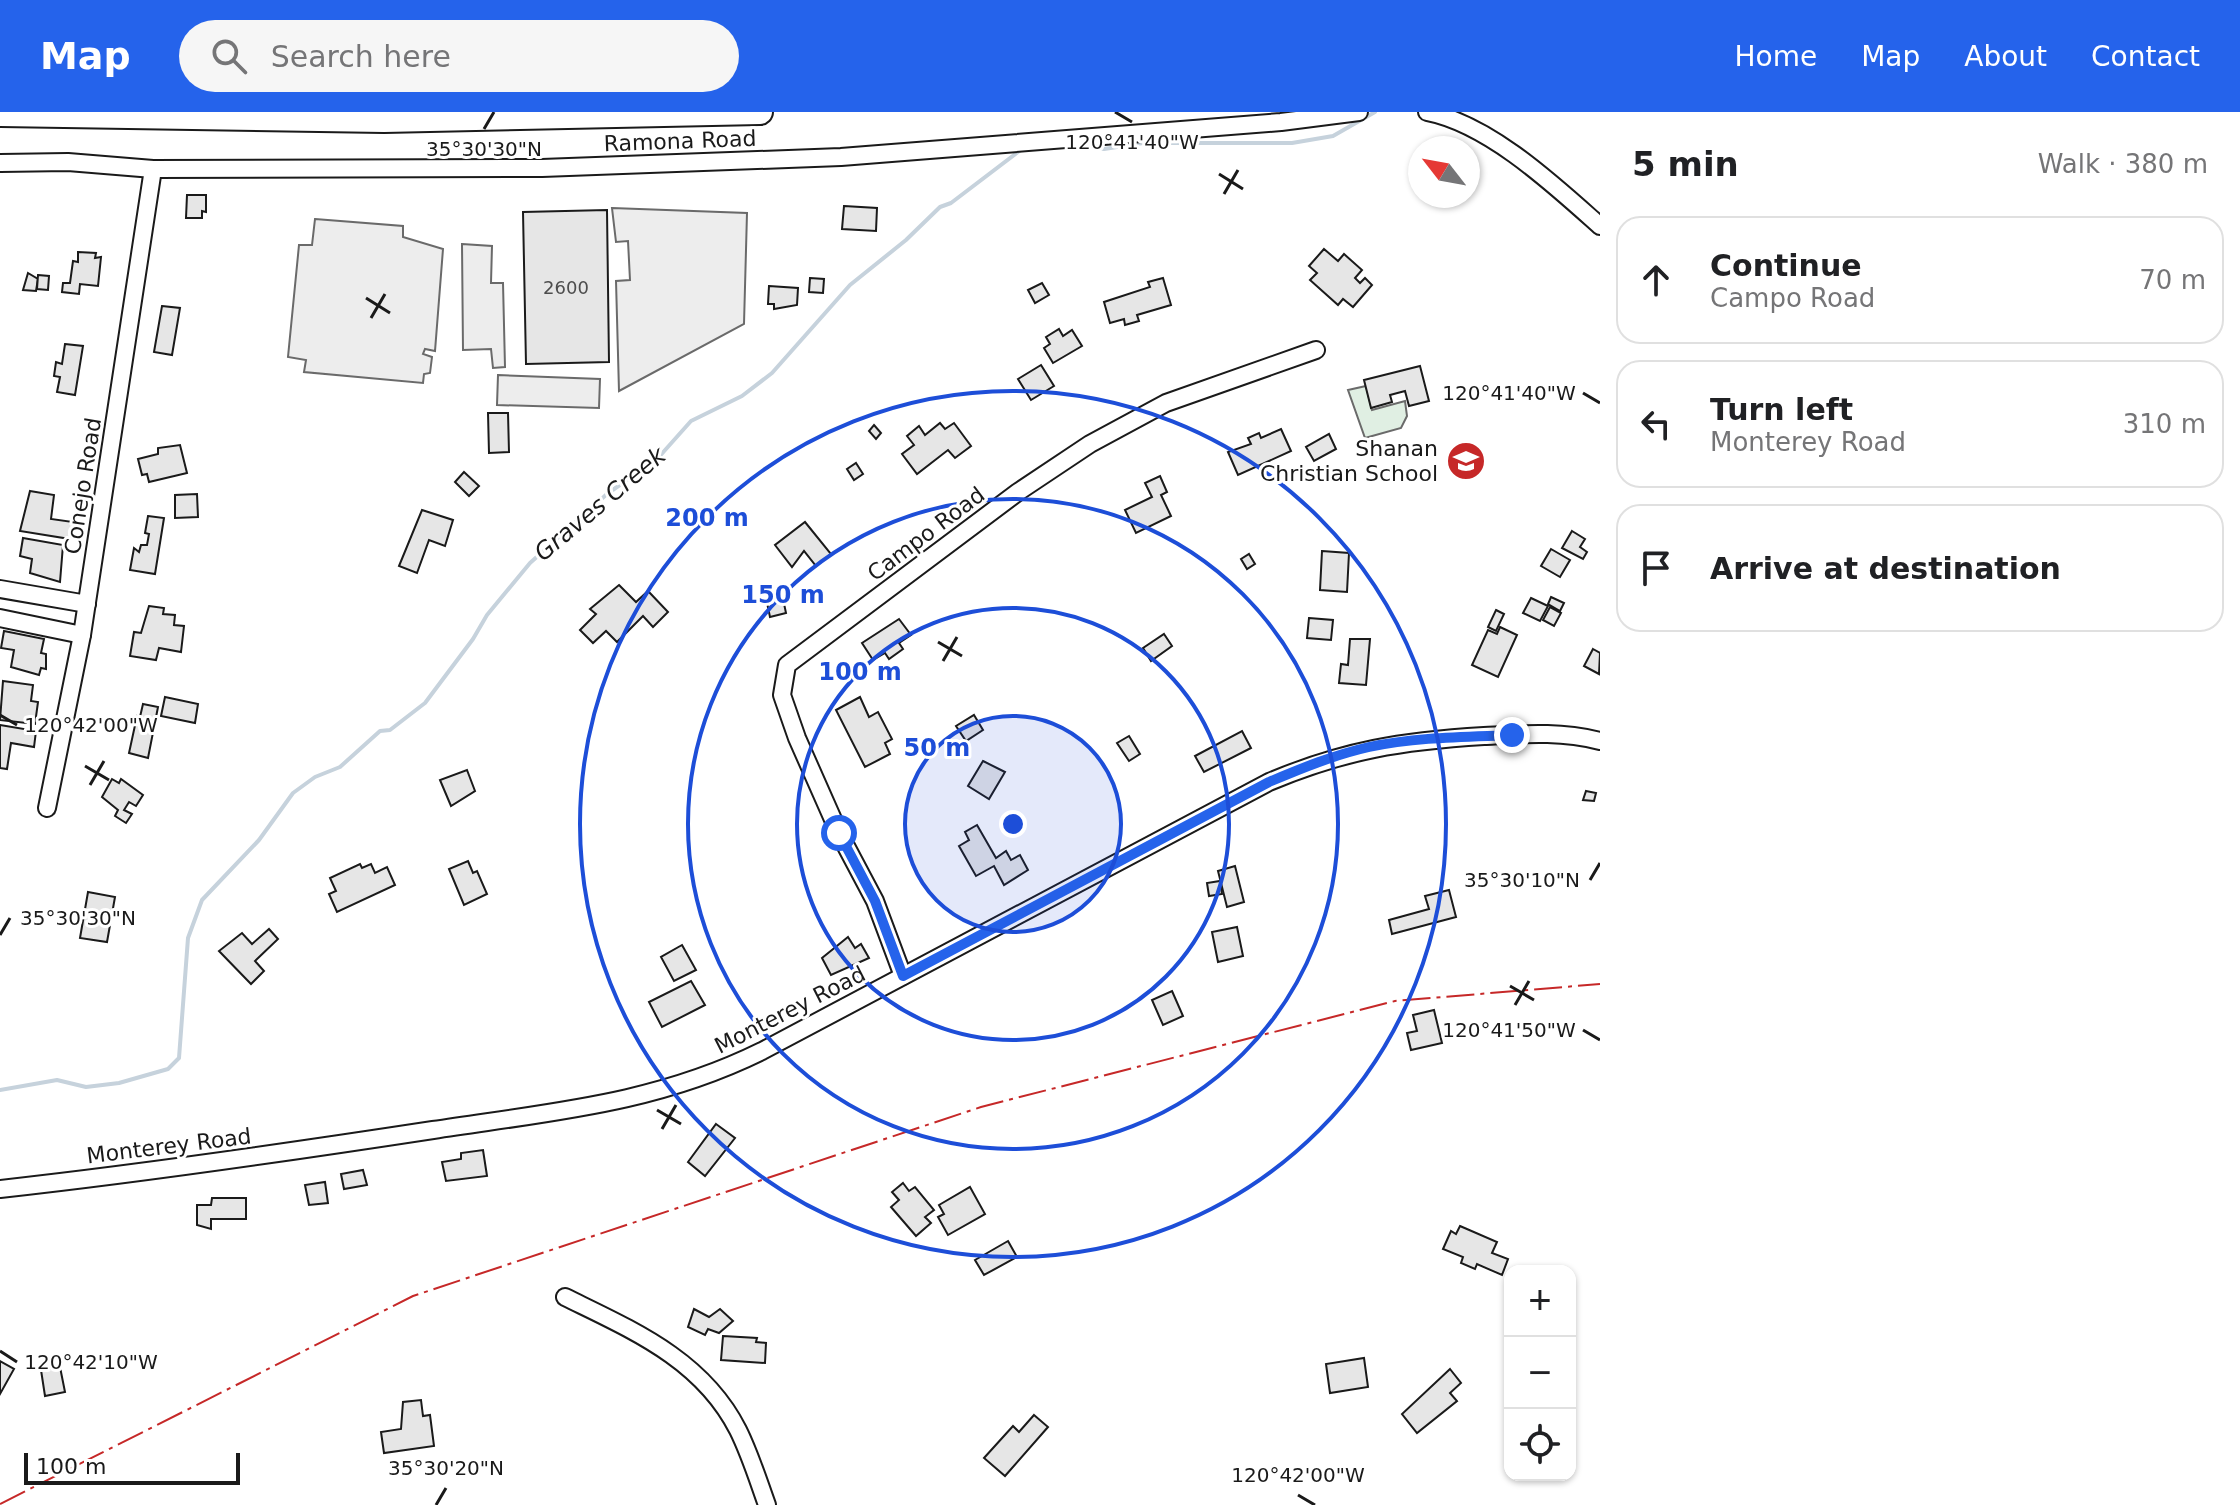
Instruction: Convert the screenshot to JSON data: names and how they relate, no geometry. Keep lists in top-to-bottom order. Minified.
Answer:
{"streets":{"street":["Ramona Road","Conejo Road","Campo Road","Monterey Road"]},"crossings":[["Ramona Road","Conejo Road"],["Campo Road","Monterey Road"]],"water":["Graves Creek"],"places":{"school or university":["Shanan Christian School"]},"house_numbers":["2600"],"scale_bar":"100 m","north":"top left","page":{"header":"Map","search":"Search here","nav":["Home","Map","About","Contact"],"heading":["5 min","Walk · 380 m"],"list":[["Continue","Campo Road","70 m"],["Turn left","Monterey Road","310 m"],"Arrive at destination"],"map_buttons":["+","−"],"scale":"100 m"},"coordinates":["120°41'40\"W","35°30'30\"N","120°42'00\"W","35°30'10\"N","120°41'50\"W","120°42'10\"W","35°30'20\"N"],"rings":["200 m","150 m","100 m","50 m"]}
